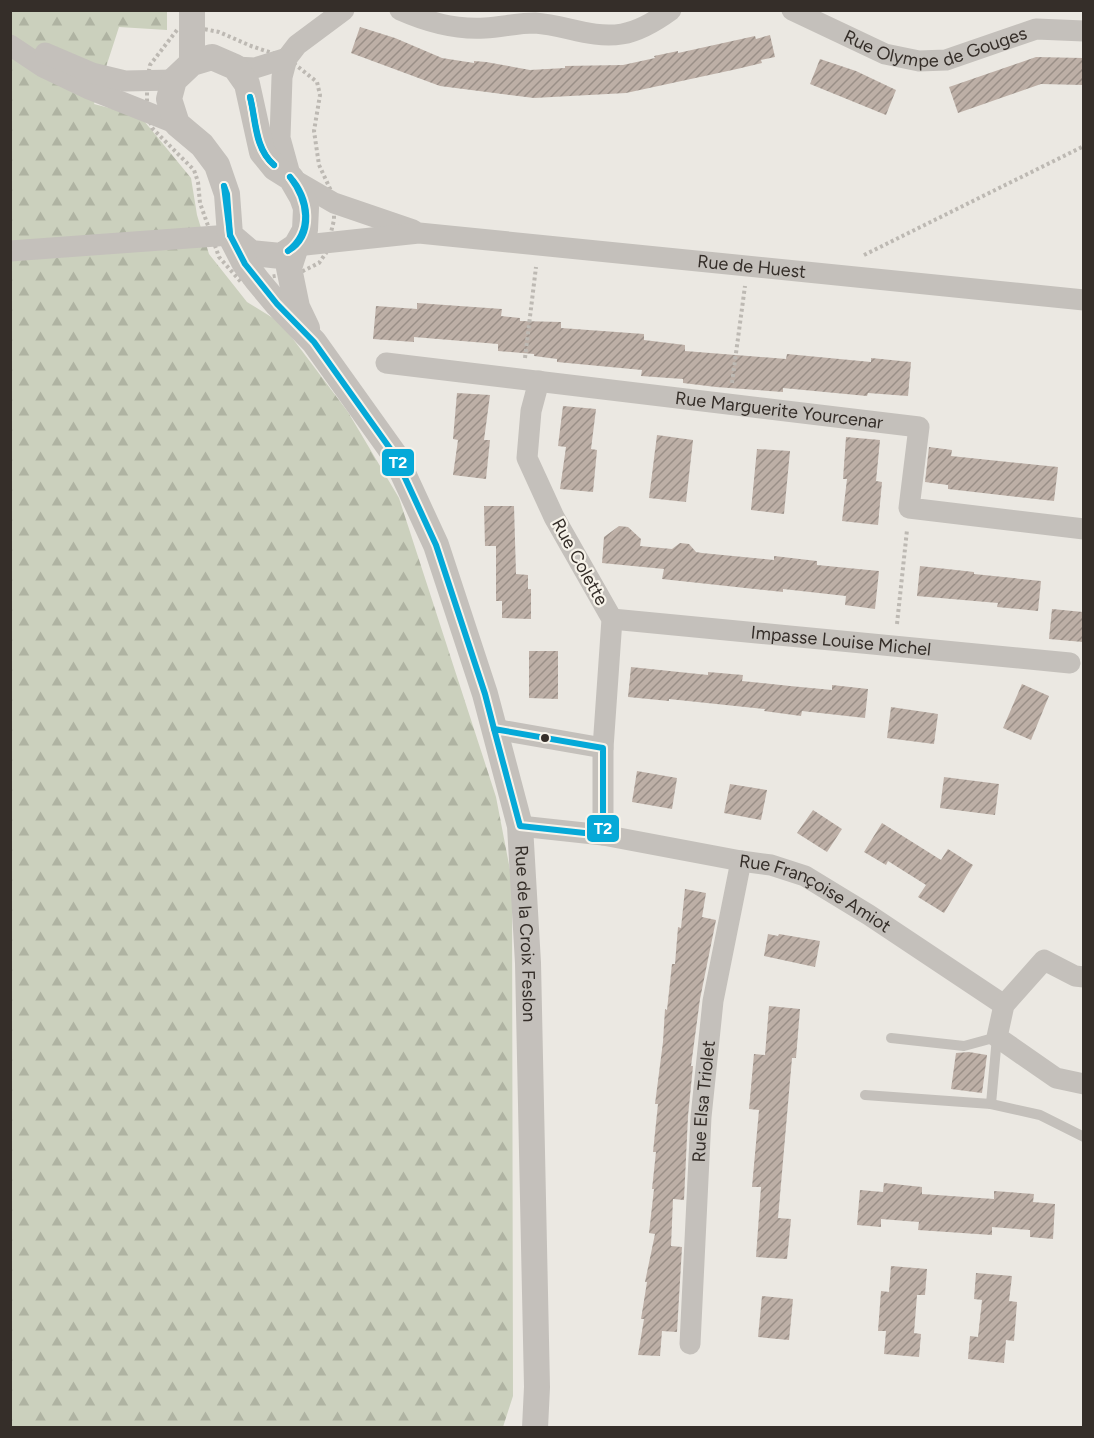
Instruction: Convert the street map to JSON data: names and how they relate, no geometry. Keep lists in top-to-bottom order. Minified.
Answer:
{"streets":{"street":["Rue Olympe de Gouges","Rue de Huest","Rue Marguerite Yourcenar","Rue Colette","Impasse Louise Michel","Rue Françoise Amiot","Rue de la Croix Feslon","Rue Elsa Triolet"]},"crossings":[["Rue de Huest","Rue de la Croix Feslon"],["Rue Marguerite Yourcenar","Rue Colette"],["Rue Colette","Impasse Louise Michel"],["Rue Colette","Rue Françoise Amiot"],["Rue Françoise Amiot","Rue de la Croix Feslon"],["Rue Françoise Amiot","Rue Elsa Triolet"]],"lines":["transit line T2"]}
